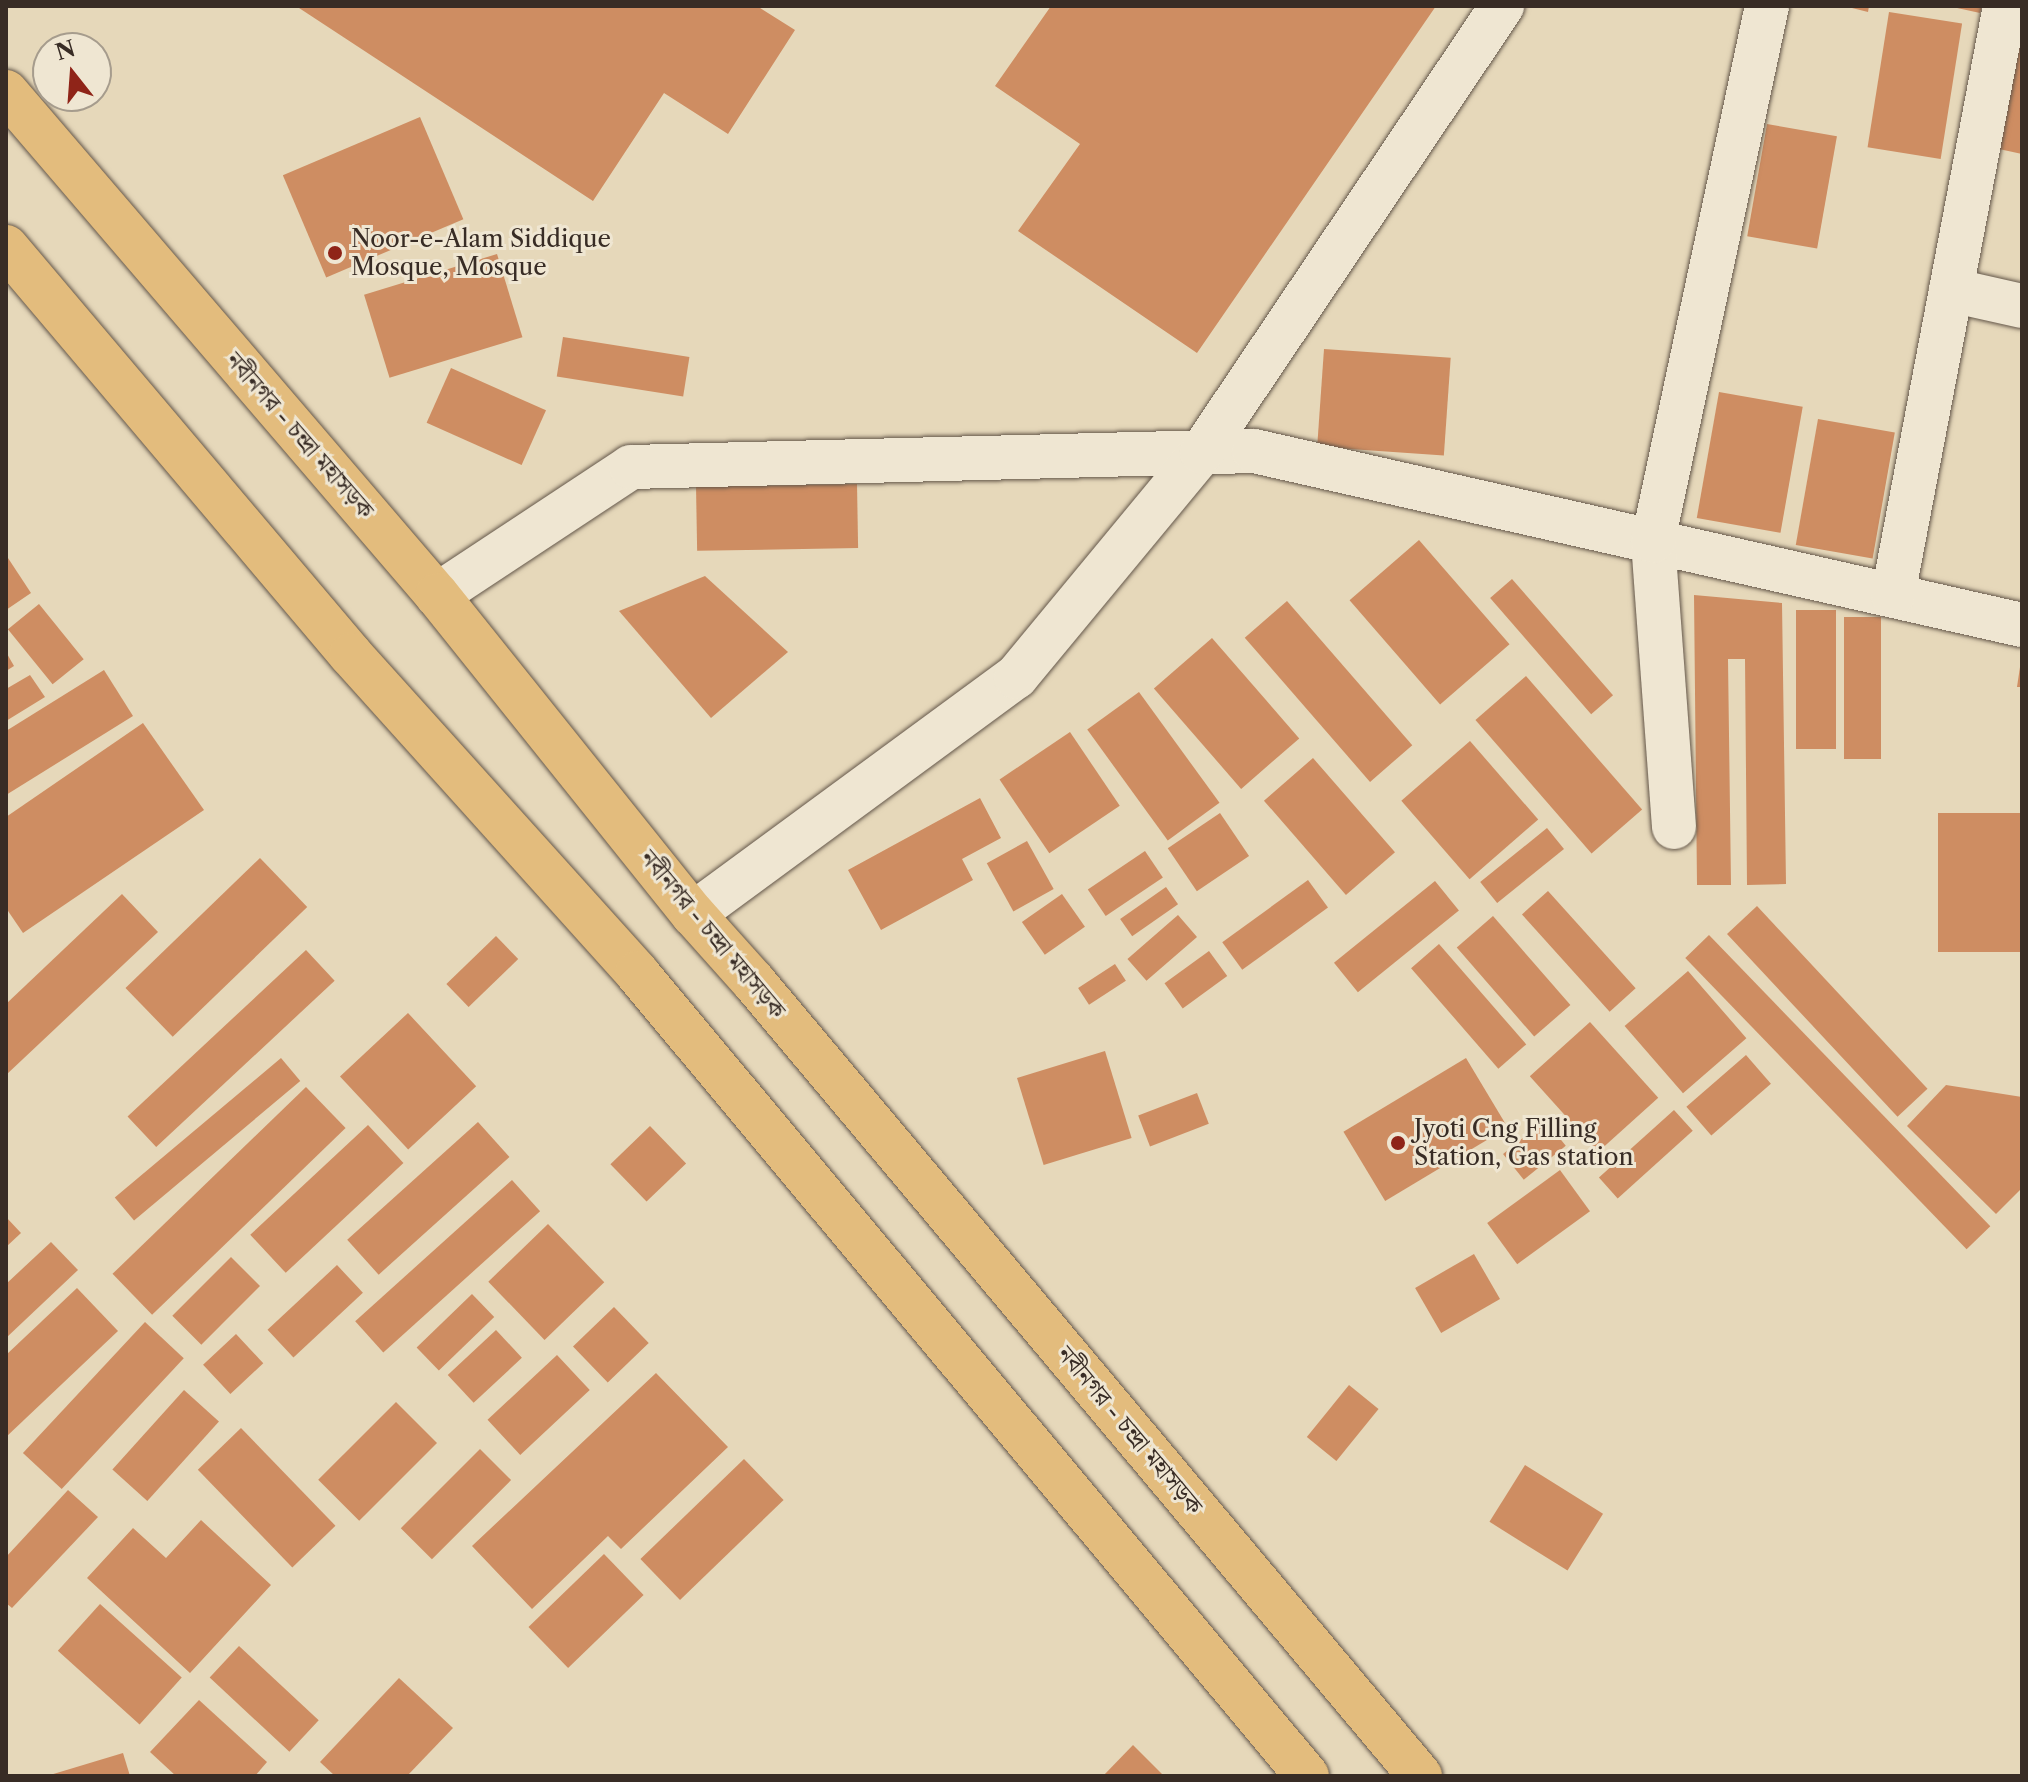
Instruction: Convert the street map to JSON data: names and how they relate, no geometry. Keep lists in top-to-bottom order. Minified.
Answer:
{"streets":{"highway":["নবীনগর - চন্দ্রা মহাসড়ক"]},"places":["Noor-e-Alam Siddique Mosque, Mosque","Jyoti Cng Filling Station, Gas station"],"north":"top"}
